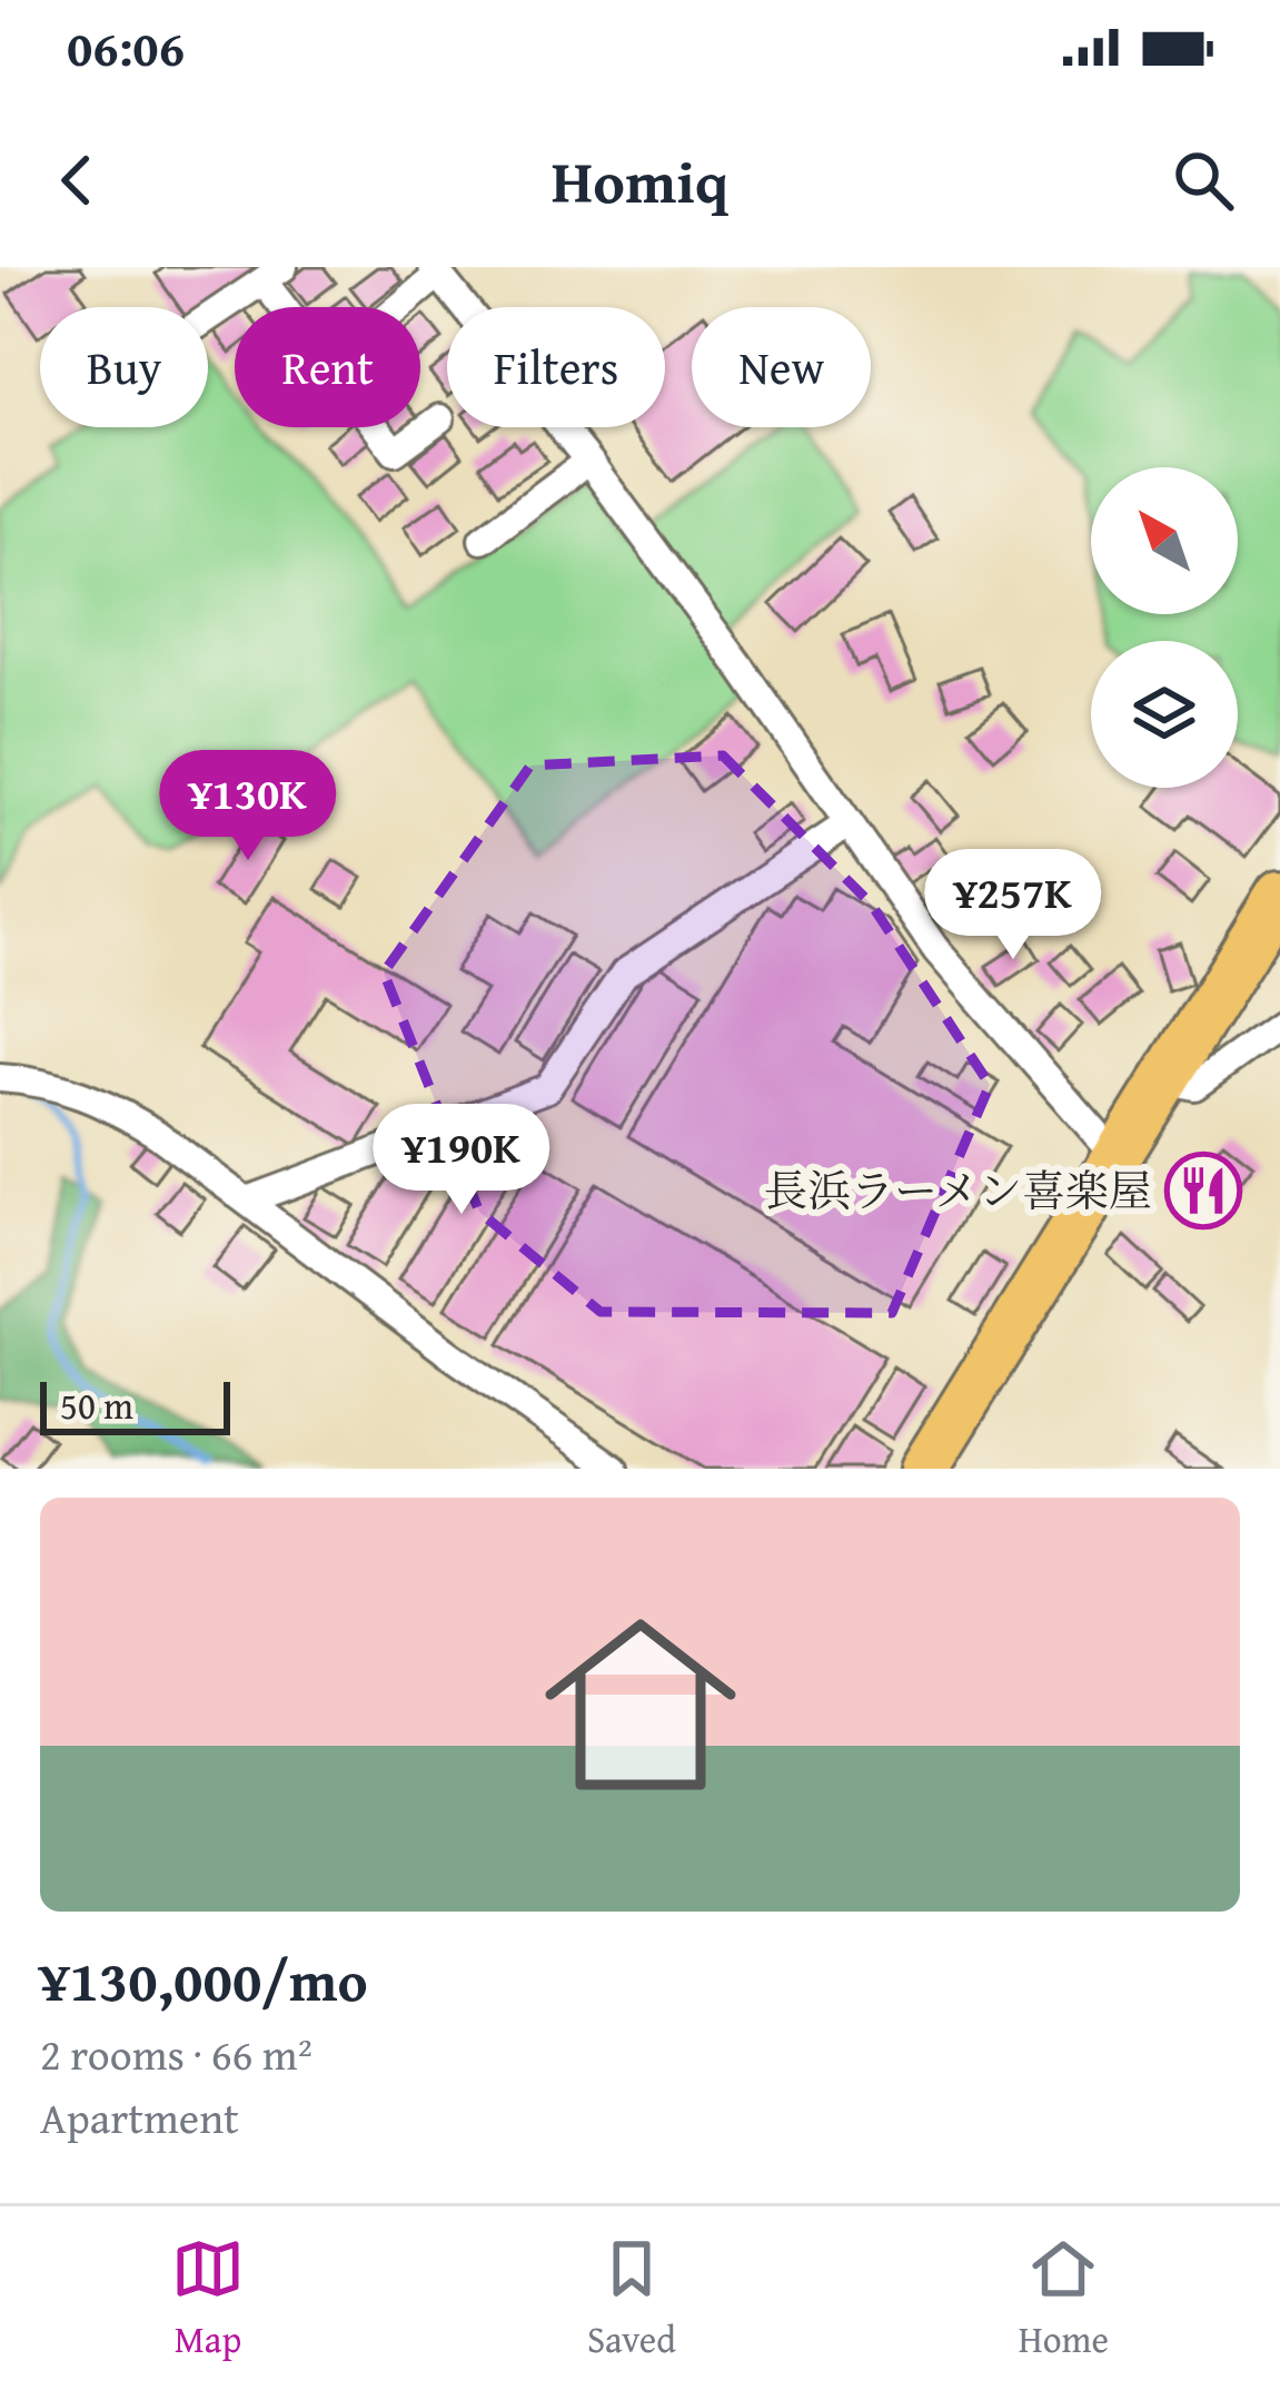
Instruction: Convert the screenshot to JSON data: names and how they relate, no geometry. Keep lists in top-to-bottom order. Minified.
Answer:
{"places":{"restaurant":["長浜ラーメン喜楽屋"]},"scale_bar":"50 m","north":"top left","page":{"status":"06:06","header":"Homiq","chip":["Buy","Rent","Filters","New"],"price":["¥130K","¥257K","¥190K"],"scale":"50 m","list":[{"name":"¥130,000/mo","note":"2 rooms · 66 m² · Apartment"}],"tabs":["Map","Saved","Home"]}}
